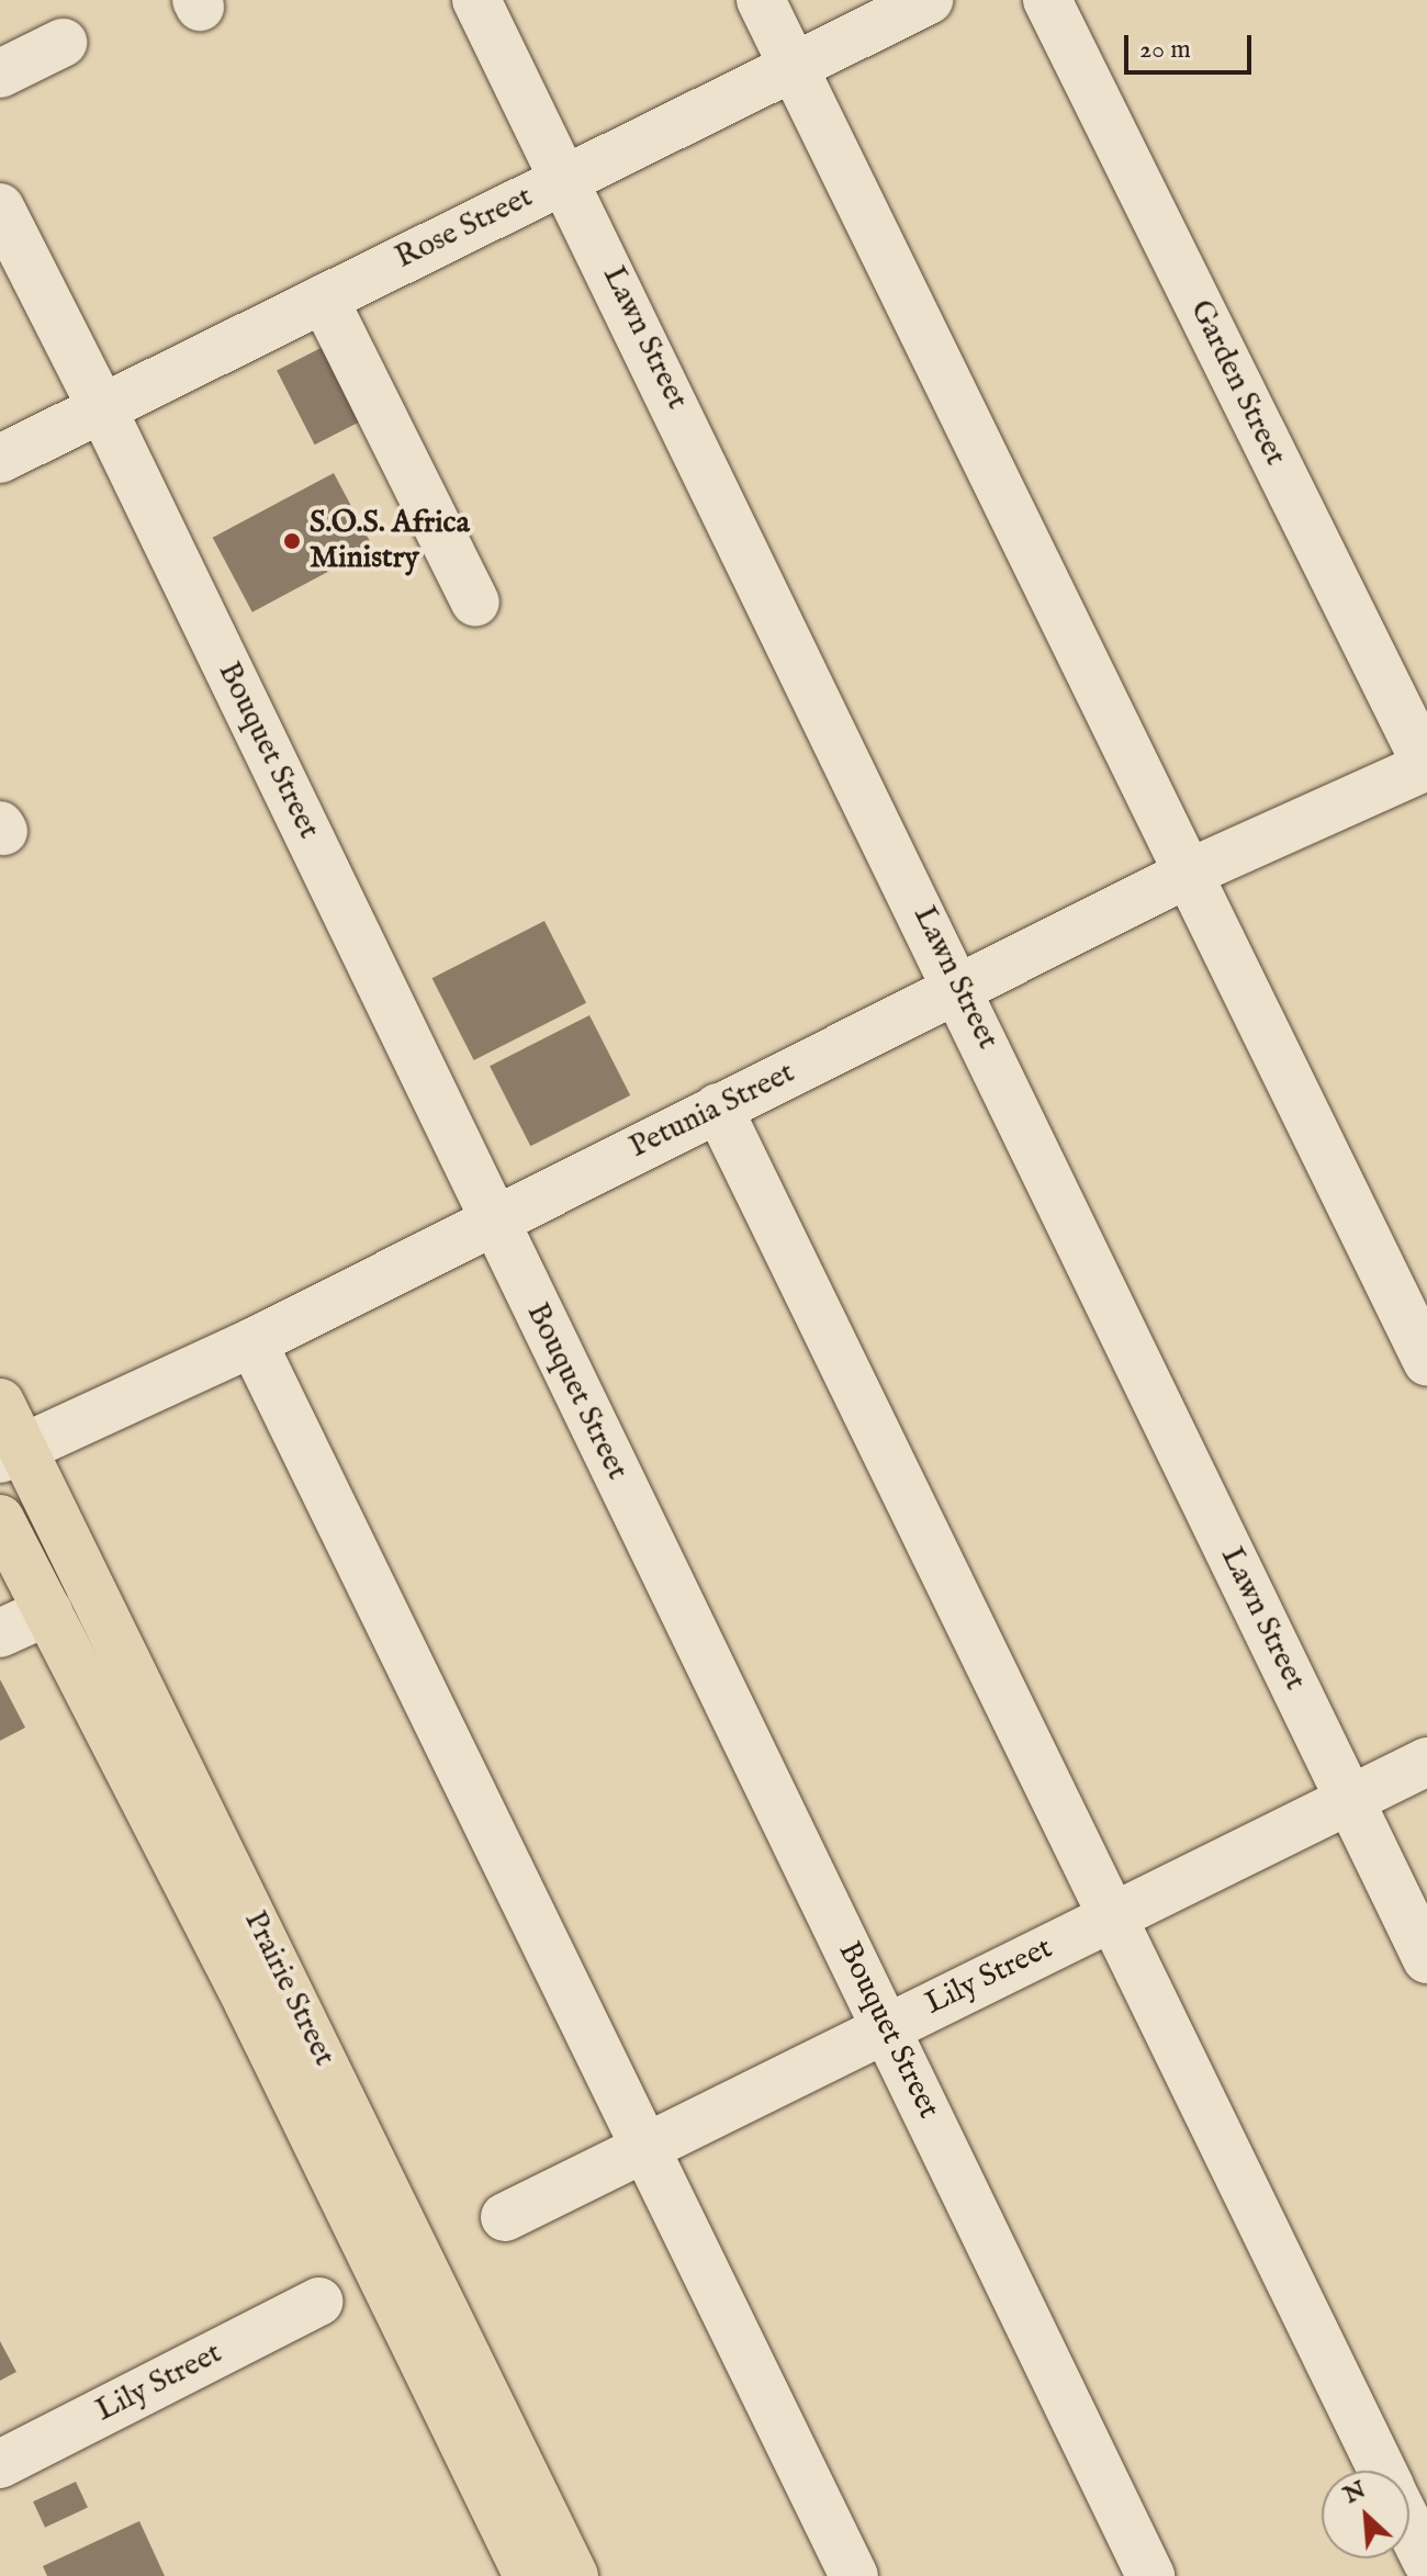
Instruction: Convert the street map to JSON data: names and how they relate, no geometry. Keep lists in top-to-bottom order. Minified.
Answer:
{"streets":{"main road":["Prairie Street"],"street":["Rose Street","Lawn Street","Garden Street","Bouquet Street","Petunia Street","Lily Street"]},"crossings":[["Rose Street","Lawn Street"],["Rose Street","Bouquet Street"],["Lawn Street","Petunia Street"],["Lawn Street","Lily Street"],["Garden Street","Petunia Street"],["Bouquet Street","Petunia Street"],["Bouquet Street","Lily Street"],["Petunia Street","Prairie Street"]],"places":["S.O.S. Africa Ministry"],"scale_bar":"20 m","north":"top left"}
